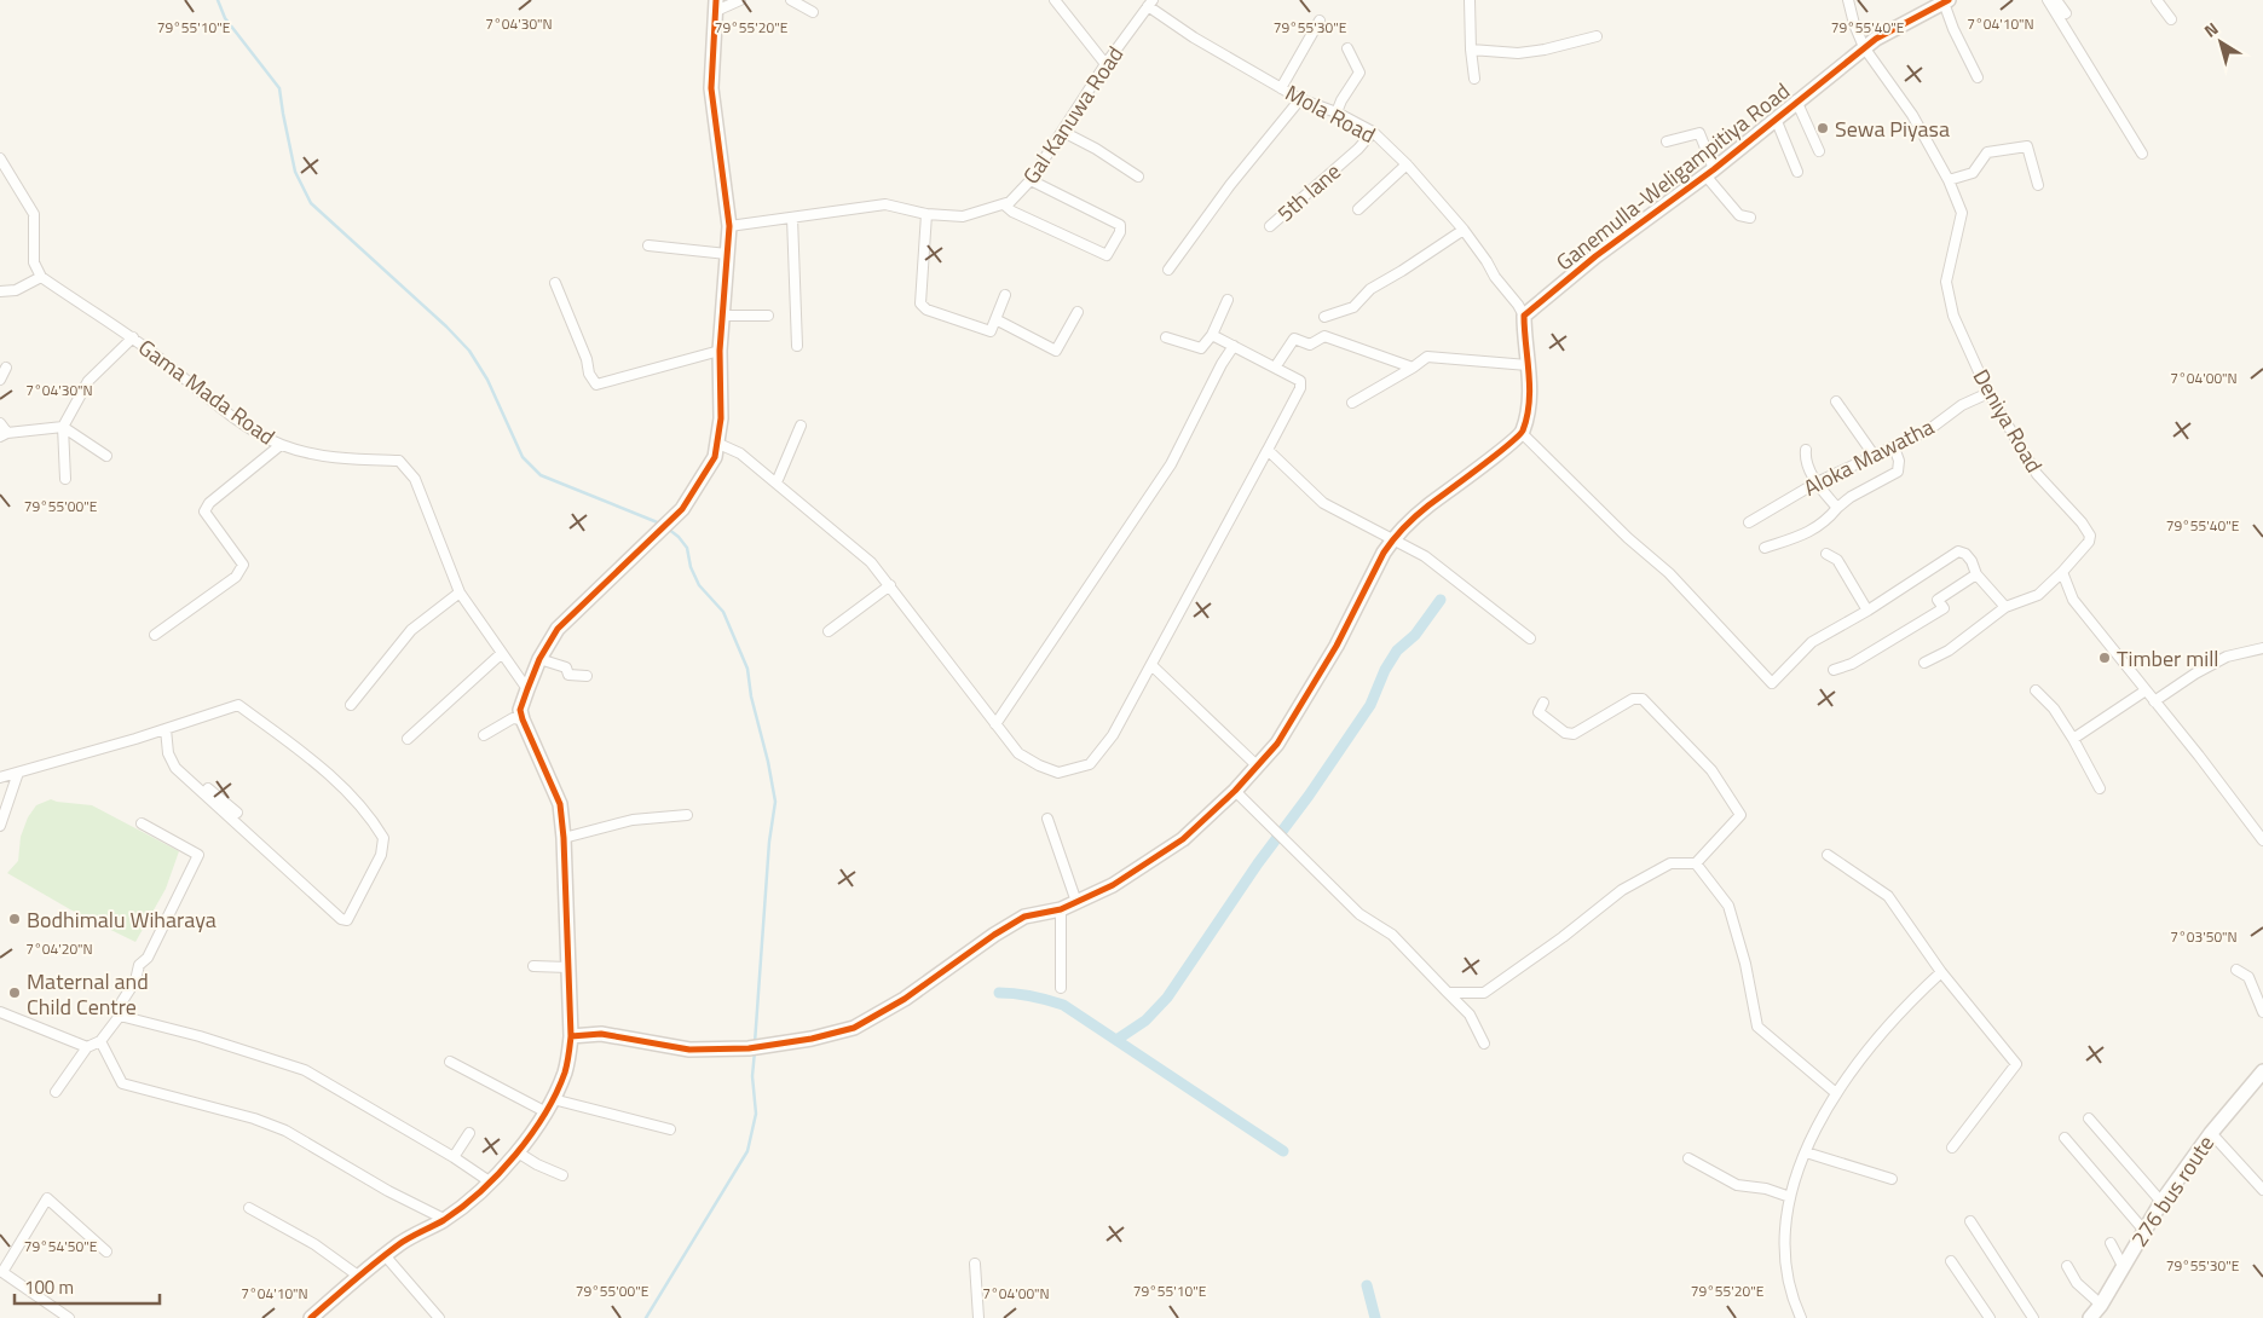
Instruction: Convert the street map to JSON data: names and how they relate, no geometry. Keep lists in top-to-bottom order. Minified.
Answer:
{"streets":{"street":["Mola Road","Gal Kanuwa Road","Ganemulla-Weligampitiya Road","5th lane","Gama Mada Road","Deniya Road","Aloka Mawatha","276 bus route"]},"crossings":[["Mola Road","Gal Kanuwa Road"],["Mola Road","Ganemulla-Weligampitiya Road"],["Mola Road","5th lane"],["Ganemulla-Weligampitiya Road","Deniya Road"],["Deniya Road","Aloka Mawatha"]],"places":["Sewa Piyasa","Timber mill","Bodhimalu Wiharaya","Maternal and Child Centre"],"scale_bar":"100 m","north":"top left","coordinates":["7°04'30\"N","7°04'10\"N","79°55'10\"E","79°55'20\"E","79°55'30\"E","79°55'40\"E","7°04'00\"N","79°55'00\"E","7°03'50\"N","7°04'20\"N","79°54'50\"E"]}
